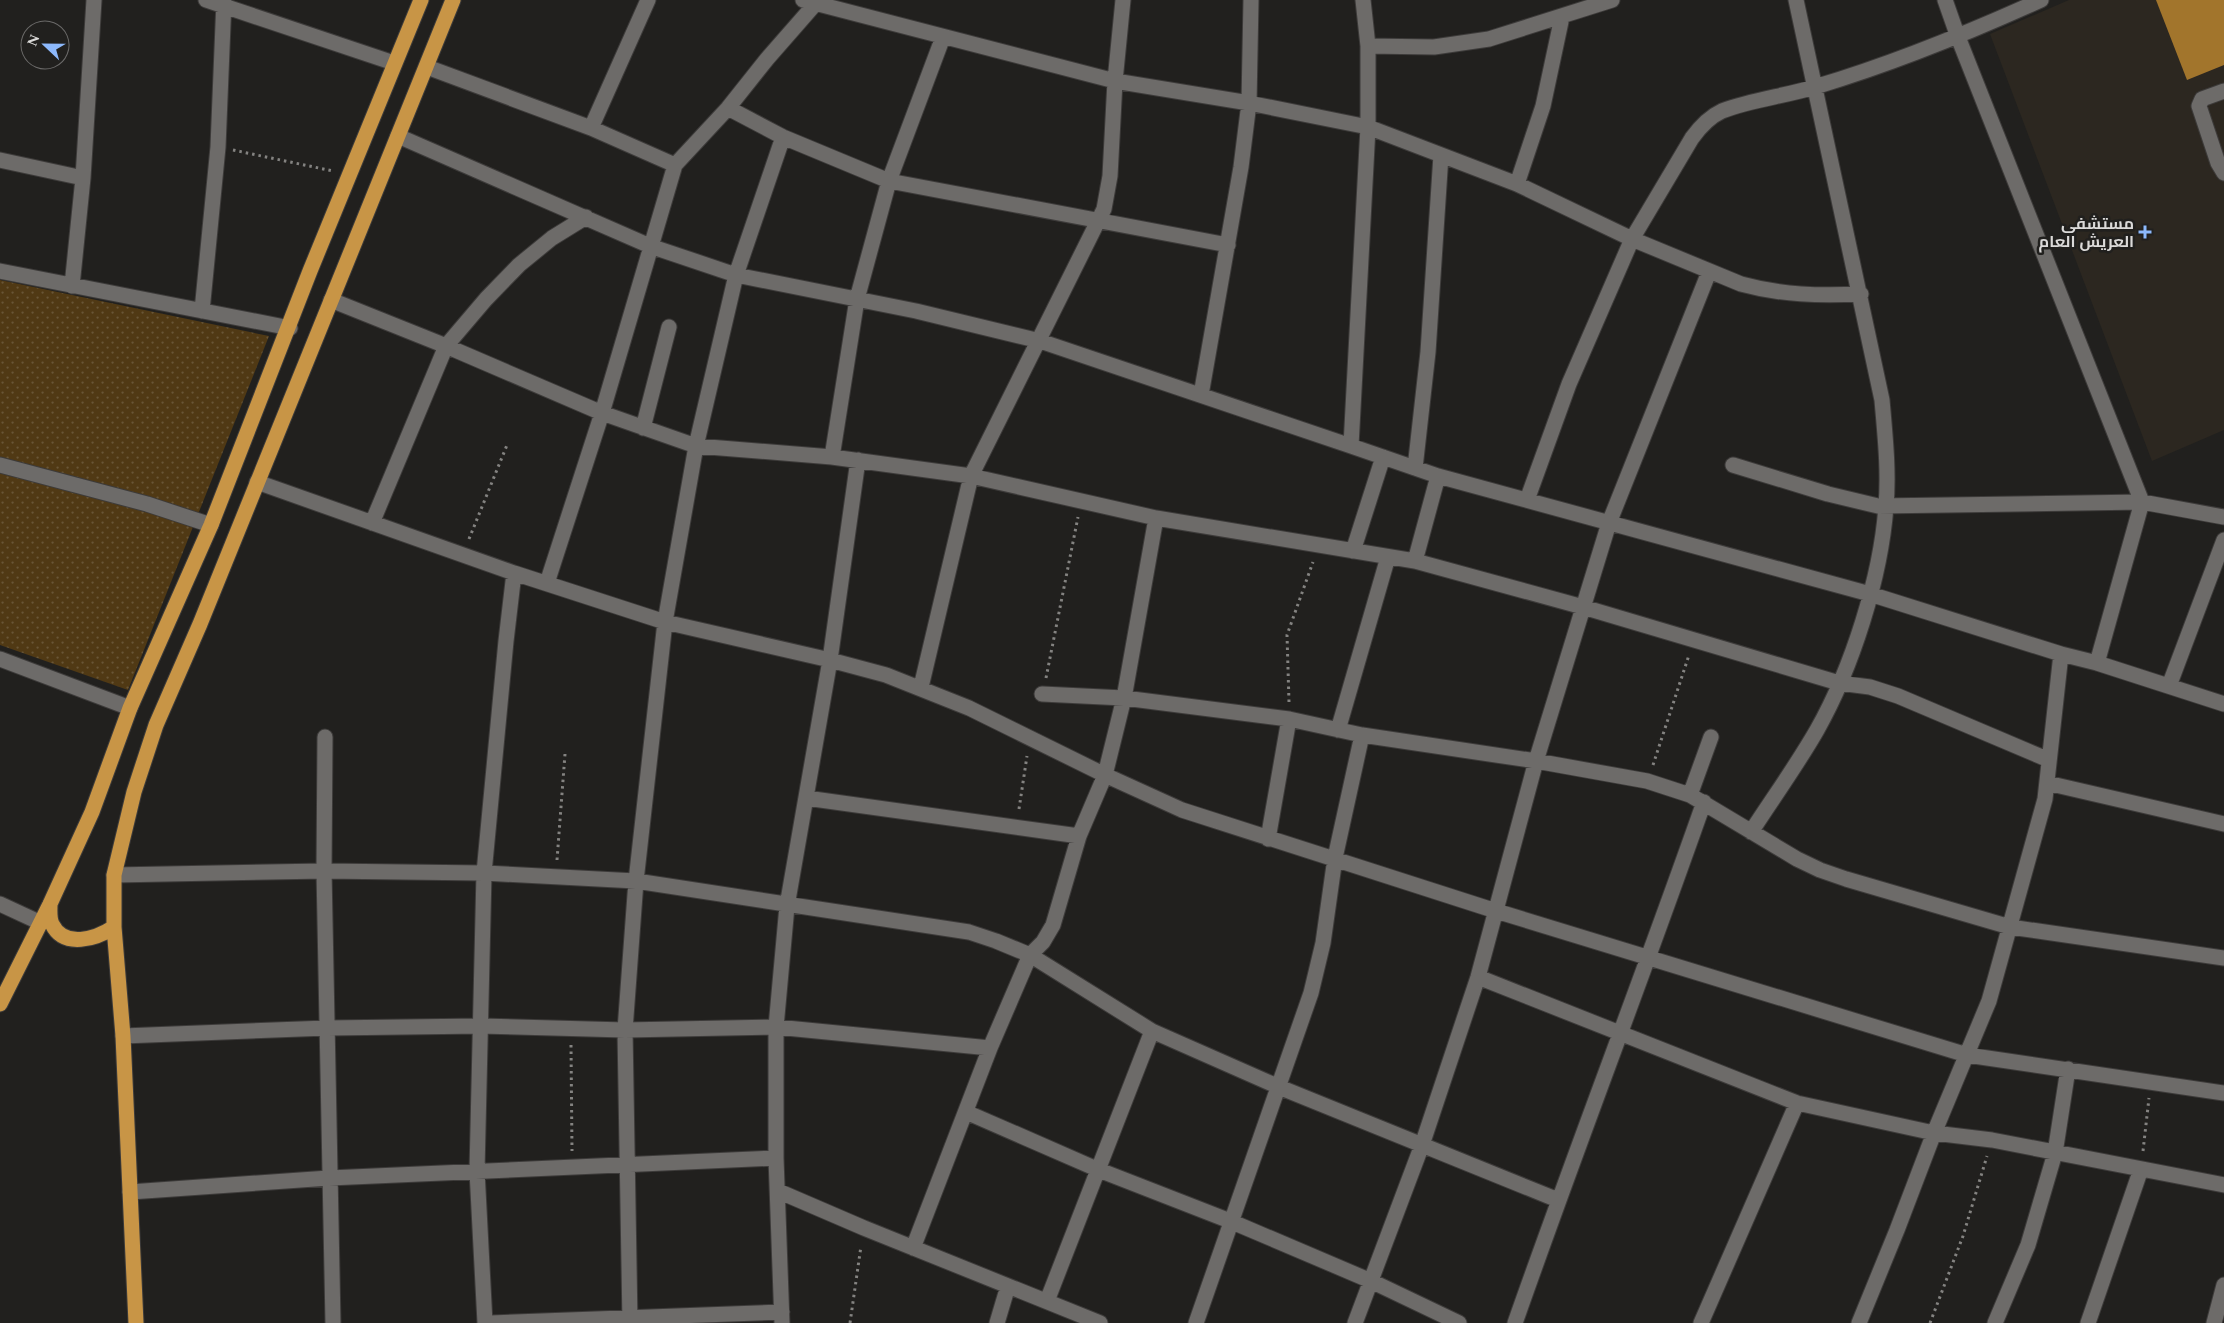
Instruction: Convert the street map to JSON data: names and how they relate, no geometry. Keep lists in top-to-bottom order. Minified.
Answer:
{"places":{"health":["مستشفي العريش العام"]},"north":"left"}
